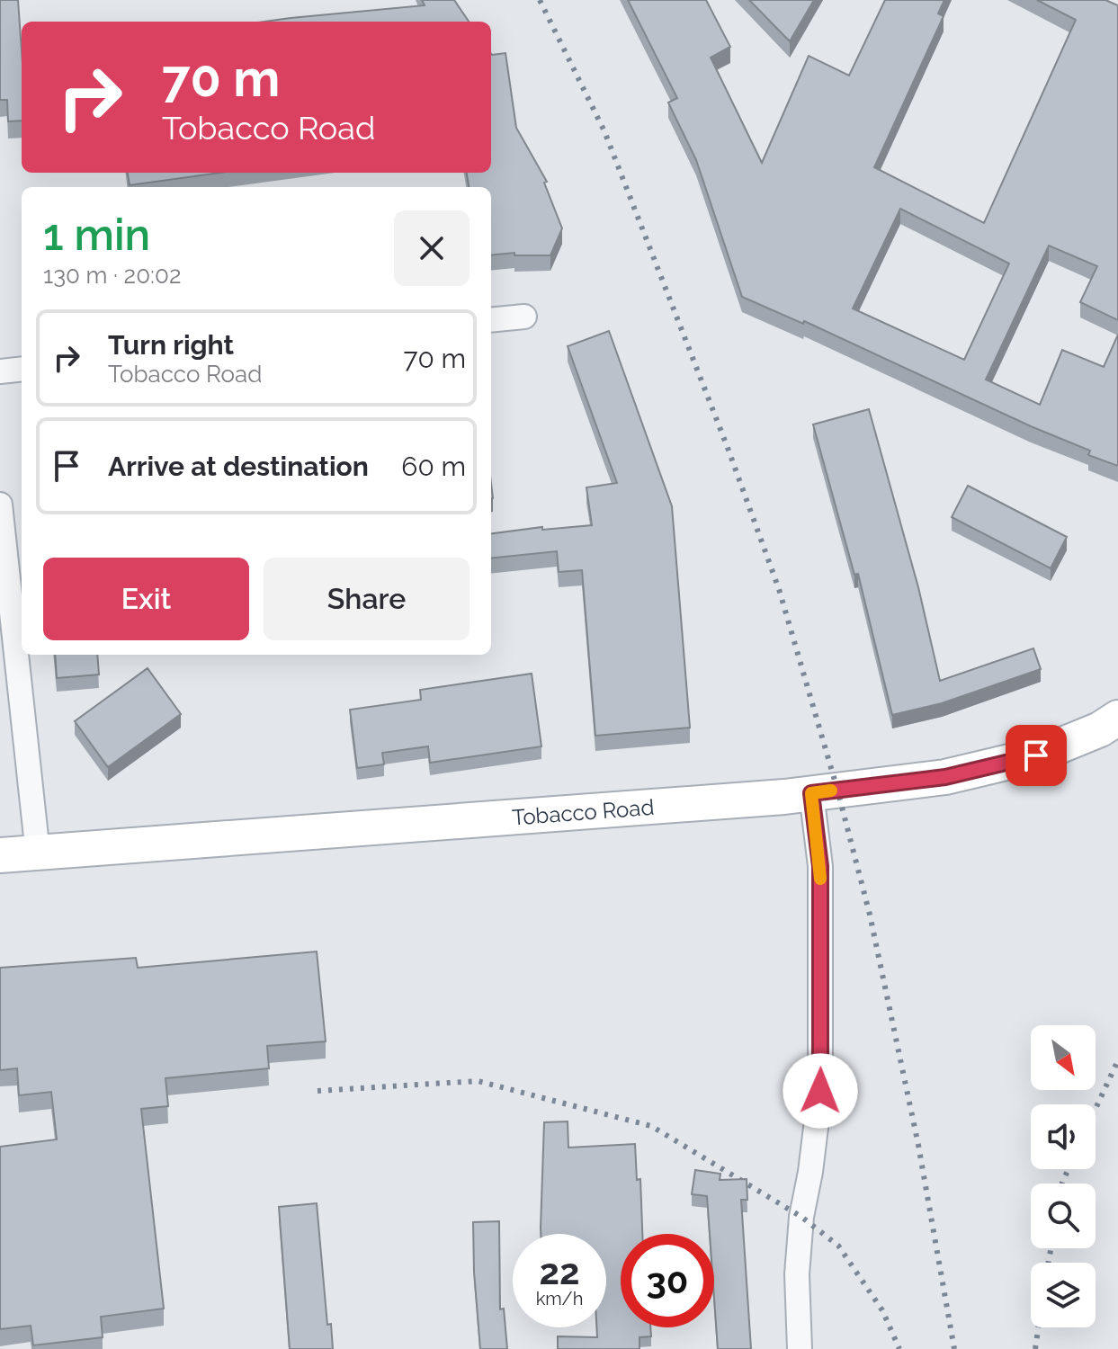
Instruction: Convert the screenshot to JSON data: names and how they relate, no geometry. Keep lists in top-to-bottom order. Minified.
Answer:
{"streets":{"street":["Tobacco Road"]},"north":"bottom right","page":{"turn":["70 m","Tobacco Road"],"heading":["1 min","130 m · 20:02"],"list":[{"name":"Turn right","note":"Tobacco Road","value":"70 m"},{"name":"Arrive at destination","value":"60 m"}],"buttons":["Exit","Share"],"speed":"22 km/h","limit":"30"}}
